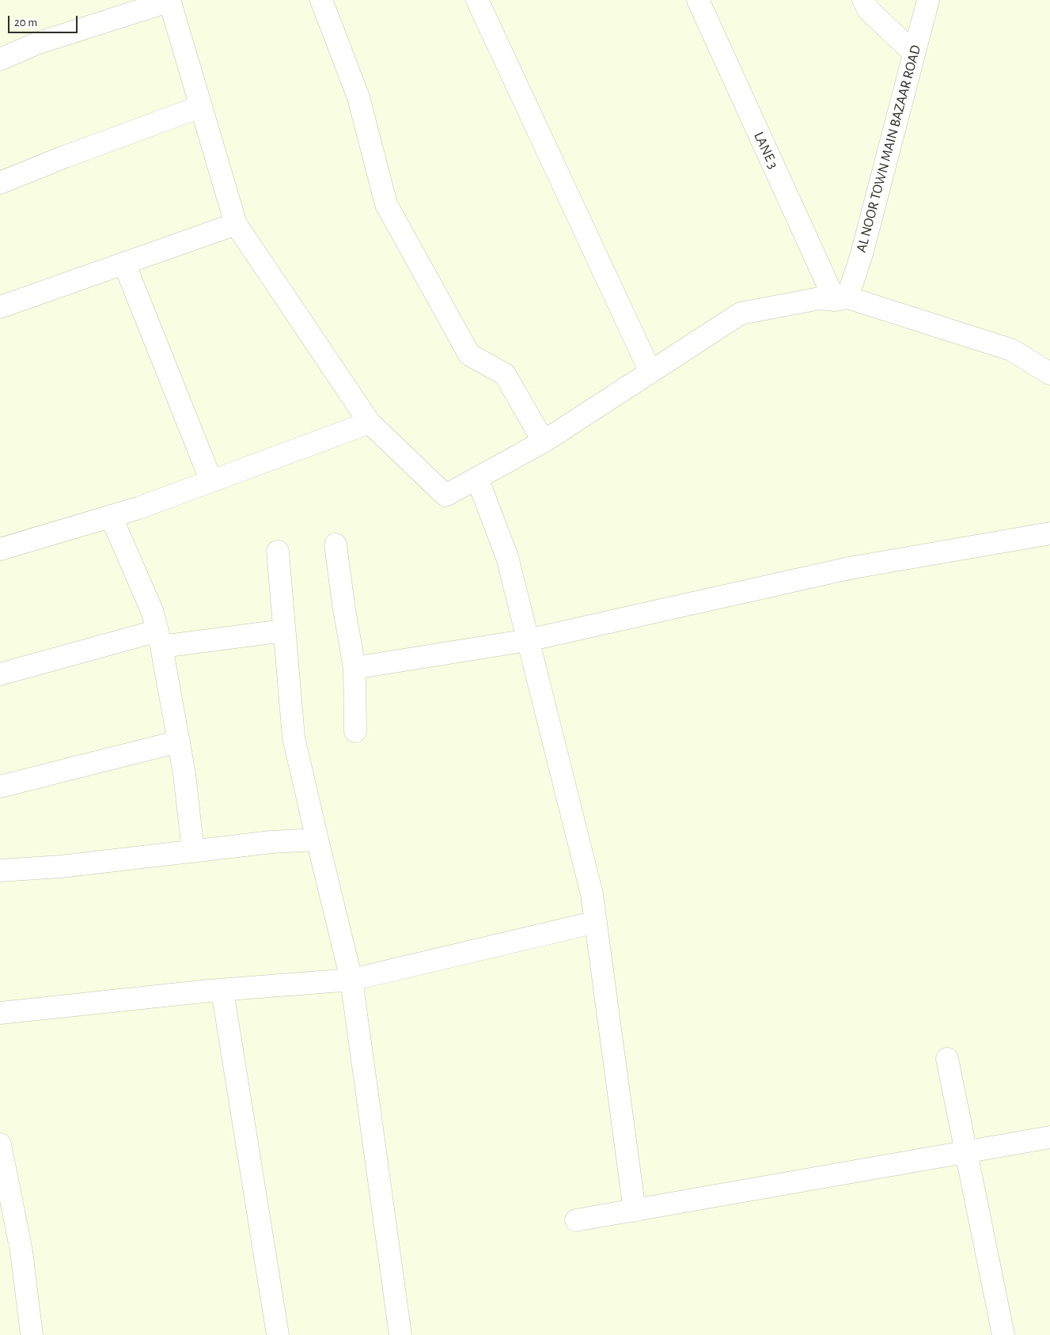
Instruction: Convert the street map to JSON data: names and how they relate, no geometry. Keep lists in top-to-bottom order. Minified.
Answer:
{"streets":{"street":["AL NOOR TOWN MAIN BAZAAR ROAD","LANE 3"]},"crossings":[["AL NOOR TOWN MAIN BAZAAR ROAD","LANE 3"]],"scale_bar":"20 m"}
